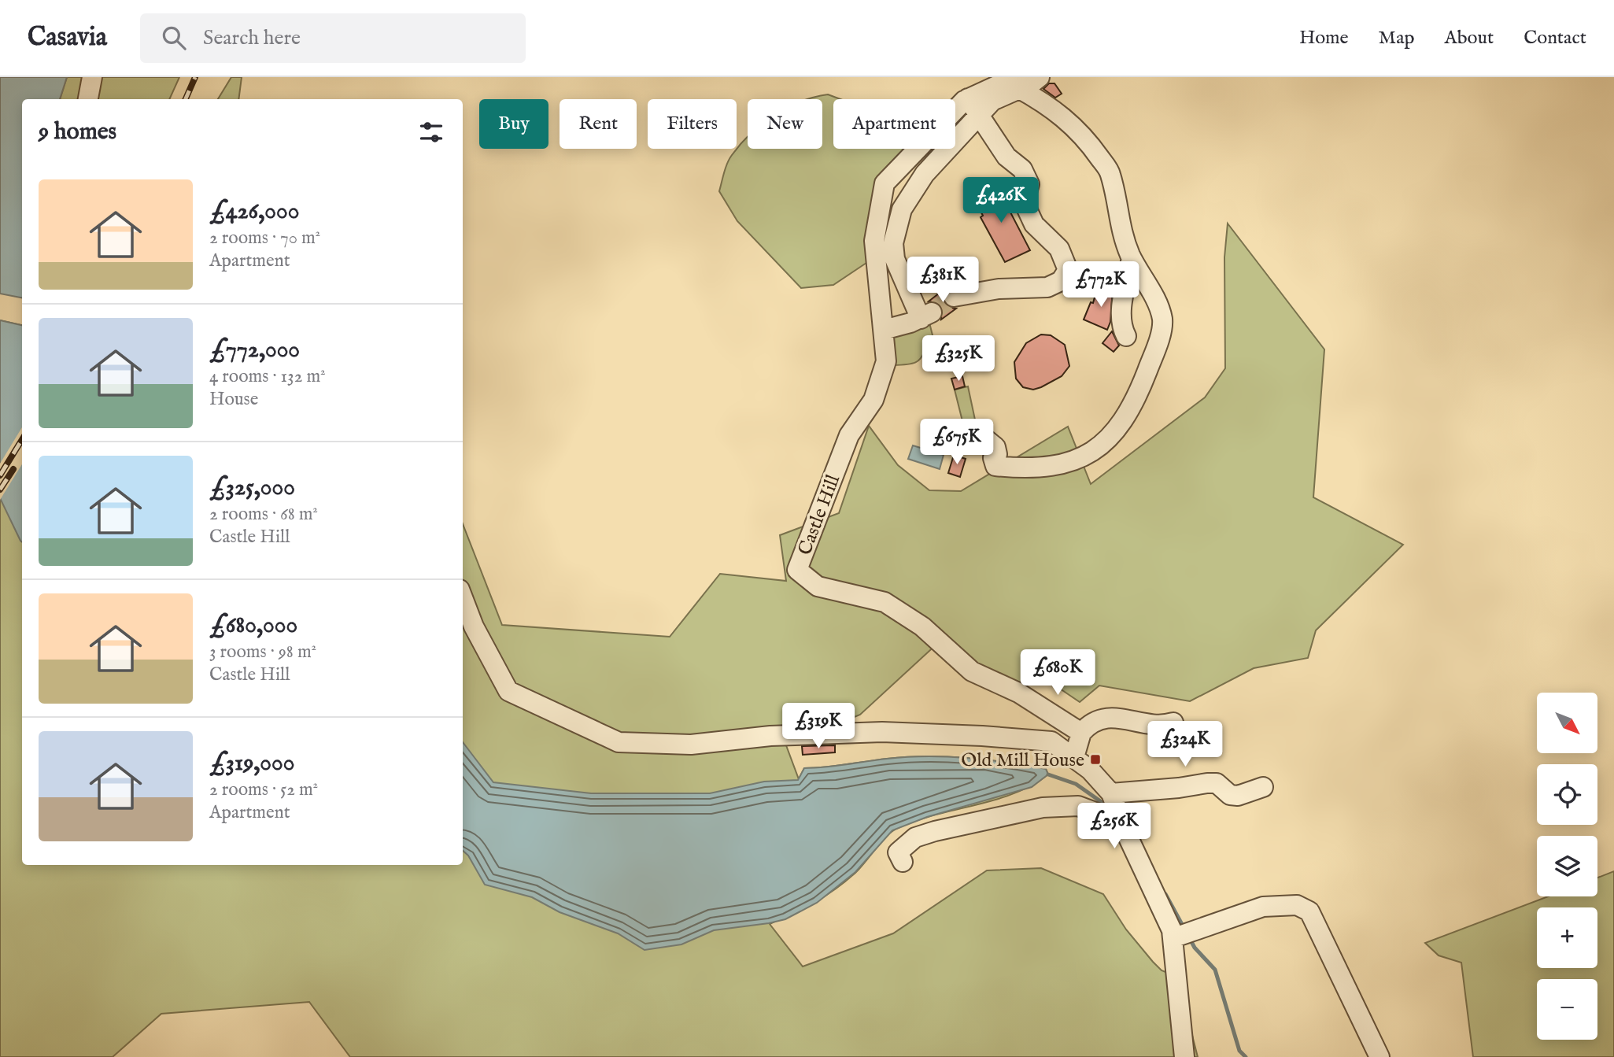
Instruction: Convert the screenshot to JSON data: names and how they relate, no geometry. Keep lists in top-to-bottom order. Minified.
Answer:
{"streets":{"street":["Castle Hill"]},"places":{"transit":["Old Mill House"]},"north":"bottom right","page":{"header":"Casavia","search":"Search here","nav":["Home","Map","About","Contact"],"chip":["Buy","Rent","Filters","New","Apartment"],"heading":"9 homes","list":[{"name":"£426,000","note":"2 rooms · 70 m² · Apartment"},{"name":"£772,000","note":"4 rooms · 132 m² · House"},{"name":"£325,000","note":"2 rooms · 68 m² · Castle Hill"},{"name":"£680,000","note":"3 rooms · 98 m² · Castle Hill"},{"name":"£319,000","note":"2 rooms · 52 m² · Apartment"}],"price":["£426K","£381K","£772K","£325K","£675K","£680K","£319K","£324K","£256K"],"map_buttons":["+","−"]}}
